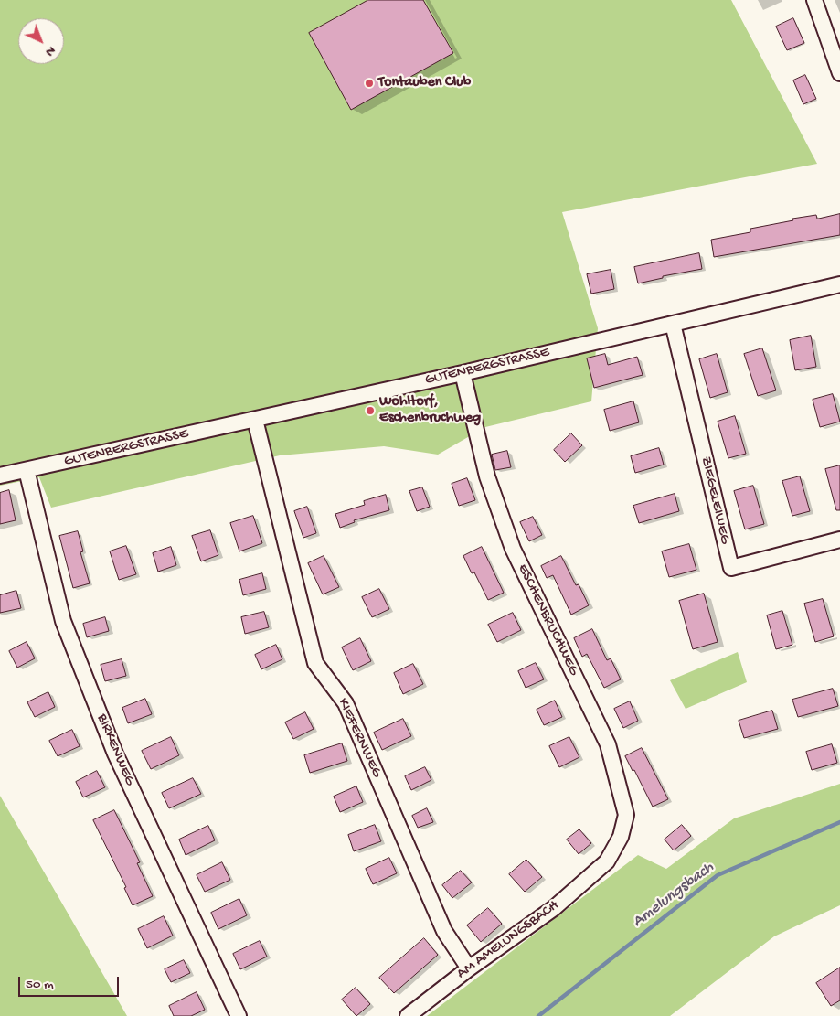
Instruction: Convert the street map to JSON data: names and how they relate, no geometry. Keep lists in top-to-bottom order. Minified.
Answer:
{"streets":{"street":["GUTENBERGSTRASSE","ZIEGELEIWEG","ESCHENBRUCHWEG","KIEFERNWEG","BIRKENWEG","AM AMELUNGSBACH"]},"crossings":[["GUTENBERGSTRASSE","ZIEGELEIWEG"],["GUTENBERGSTRASSE","ESCHENBRUCHWEG"],["GUTENBERGSTRASSE","KIEFERNWEG"],["GUTENBERGSTRASSE","BIRKENWEG"],["ESCHENBRUCHWEG","AM AMELUNGSBACH"],["KIEFERNWEG","AM AMELUNGSBACH"]],"water":["Amelungsbach"],"places":["Tontauben Club","Wohltorf, Eschenbruchweg"],"scale_bar":"50 m","north":"bottom right"}
